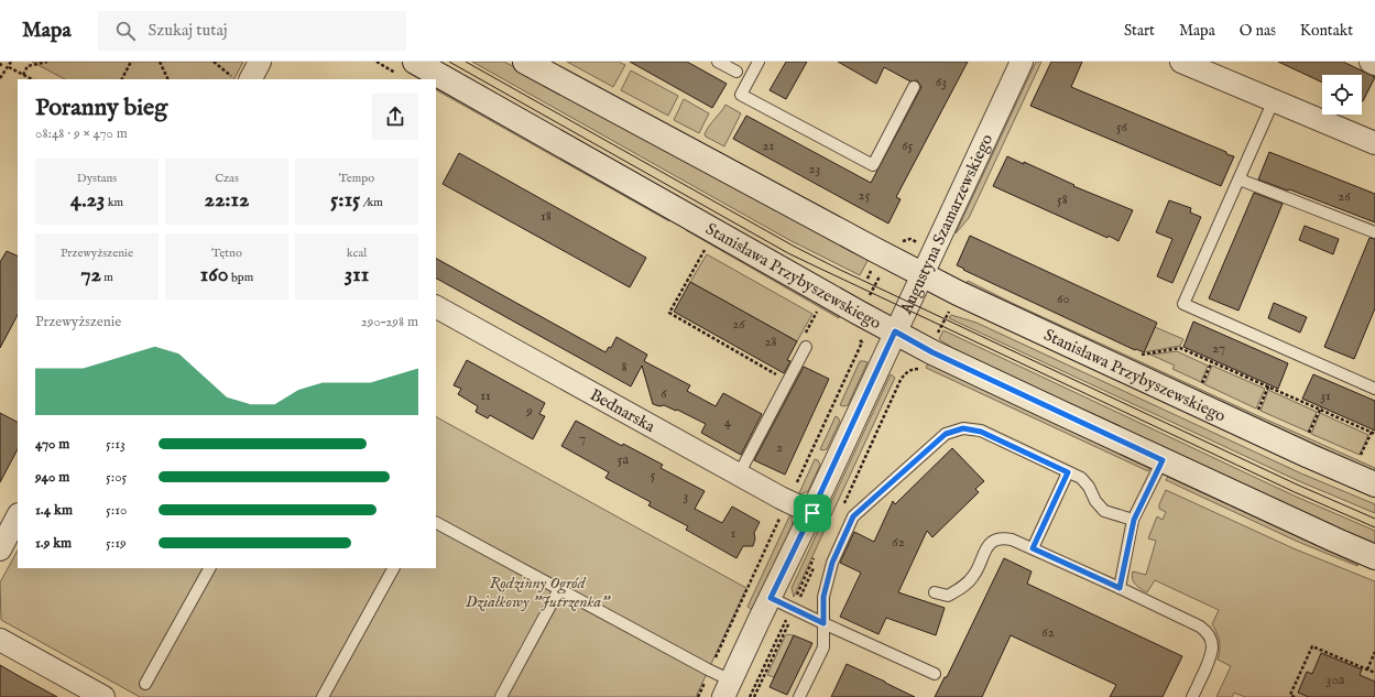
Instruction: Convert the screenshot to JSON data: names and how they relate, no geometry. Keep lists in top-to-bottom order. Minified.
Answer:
{"streets":{"main road":["Stanisława Przybyszewskiego"],"street":["Augustyna Szamarzewskiego","Bednarska"]},"crossings":[["Augustyna Szamarzewskiego","Stanisława Przybyszewskiego"],["Augustyna Szamarzewskiego","Bednarska"]],"parks":["Rodzinny Ogród Działkowy \"Jutrzenka\""],"house_numbers":["63","56","21","65","23","25","26","58","18","60","26","28","27","8","6","11","31","9","4","7","2","5a","5","3","1","62","62","30a"],"page":{"header":"Mapa","search":"Szukaj tutaj","nav":["Start","Mapa","O nas","Kontakt"],"heading":["Poranny bieg","08:48 · 9 × 470 m"],"stats":[["Dystans","4.23 km"],["Czas","22:12"],["Tempo","5:15 /km"],["Przewyższenie","72 m"],["Tętno","160 bpm"],["kcal","311"]],"chart":["Przewyższenie","290–298 m"],"list":[{"name":"470 m","note":"5:13"},{"name":"940 m","note":"5:05"},{"name":"1.4 km","note":"5:10"},{"name":"1.9 km","note":"5:19"}]}}
